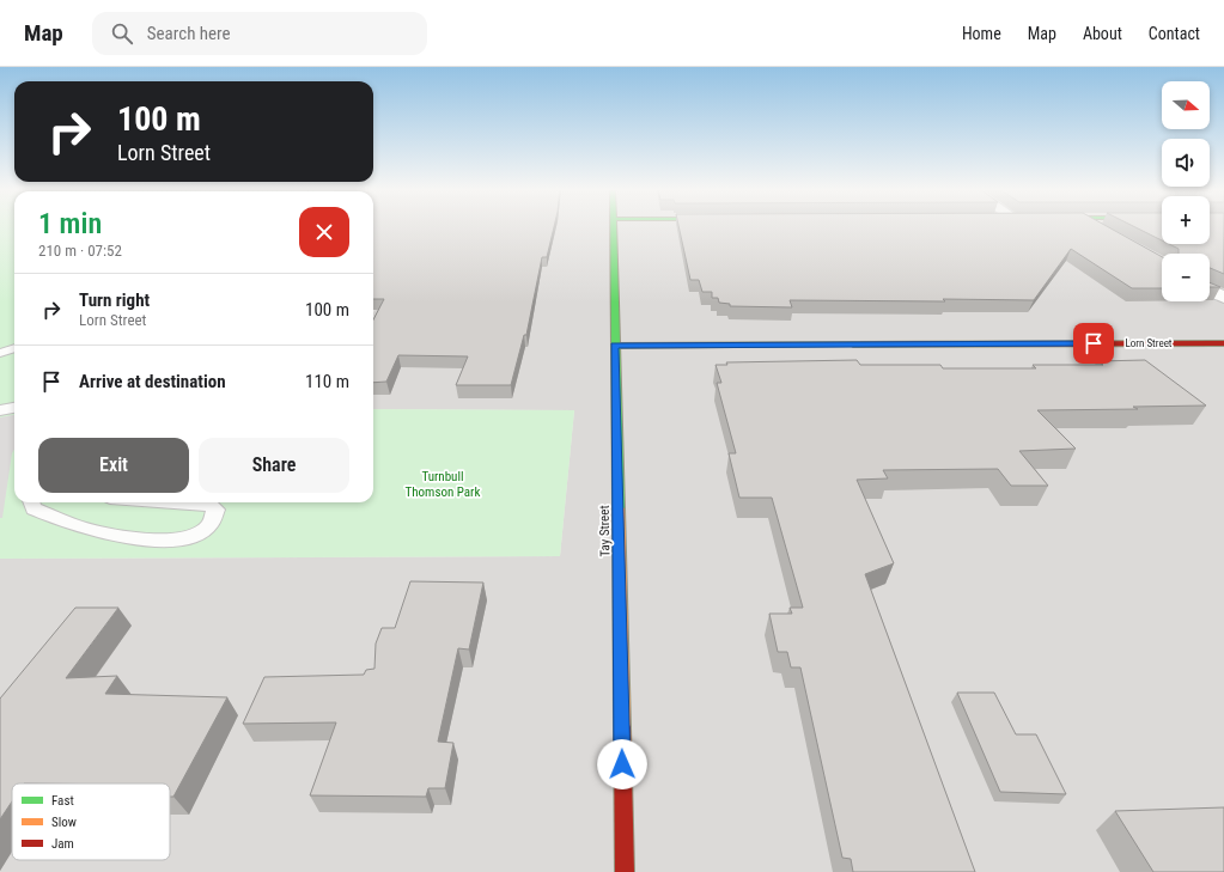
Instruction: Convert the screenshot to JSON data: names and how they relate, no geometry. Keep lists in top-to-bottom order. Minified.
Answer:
{"streets":{"main road":["Lorn Street","Tay Street"]},"crossings":[["Lorn Street","Tay Street"]],"parks":["Turnbull Thomson Park"],"legend":["Fast","Slow","Jam"],"north":"right","page":{"header":"Map","search":"Search here","nav":["Home","Map","About","Contact"],"map_buttons":["+","−"],"turn":["100 m","Lorn Street"],"heading":["1 min","210 m · 07:52"],"list":[{"name":"Turn right","note":"Lorn Street","value":"100 m"},{"name":"Arrive at destination","value":"110 m"}],"buttons":["Exit","Share"]}}
